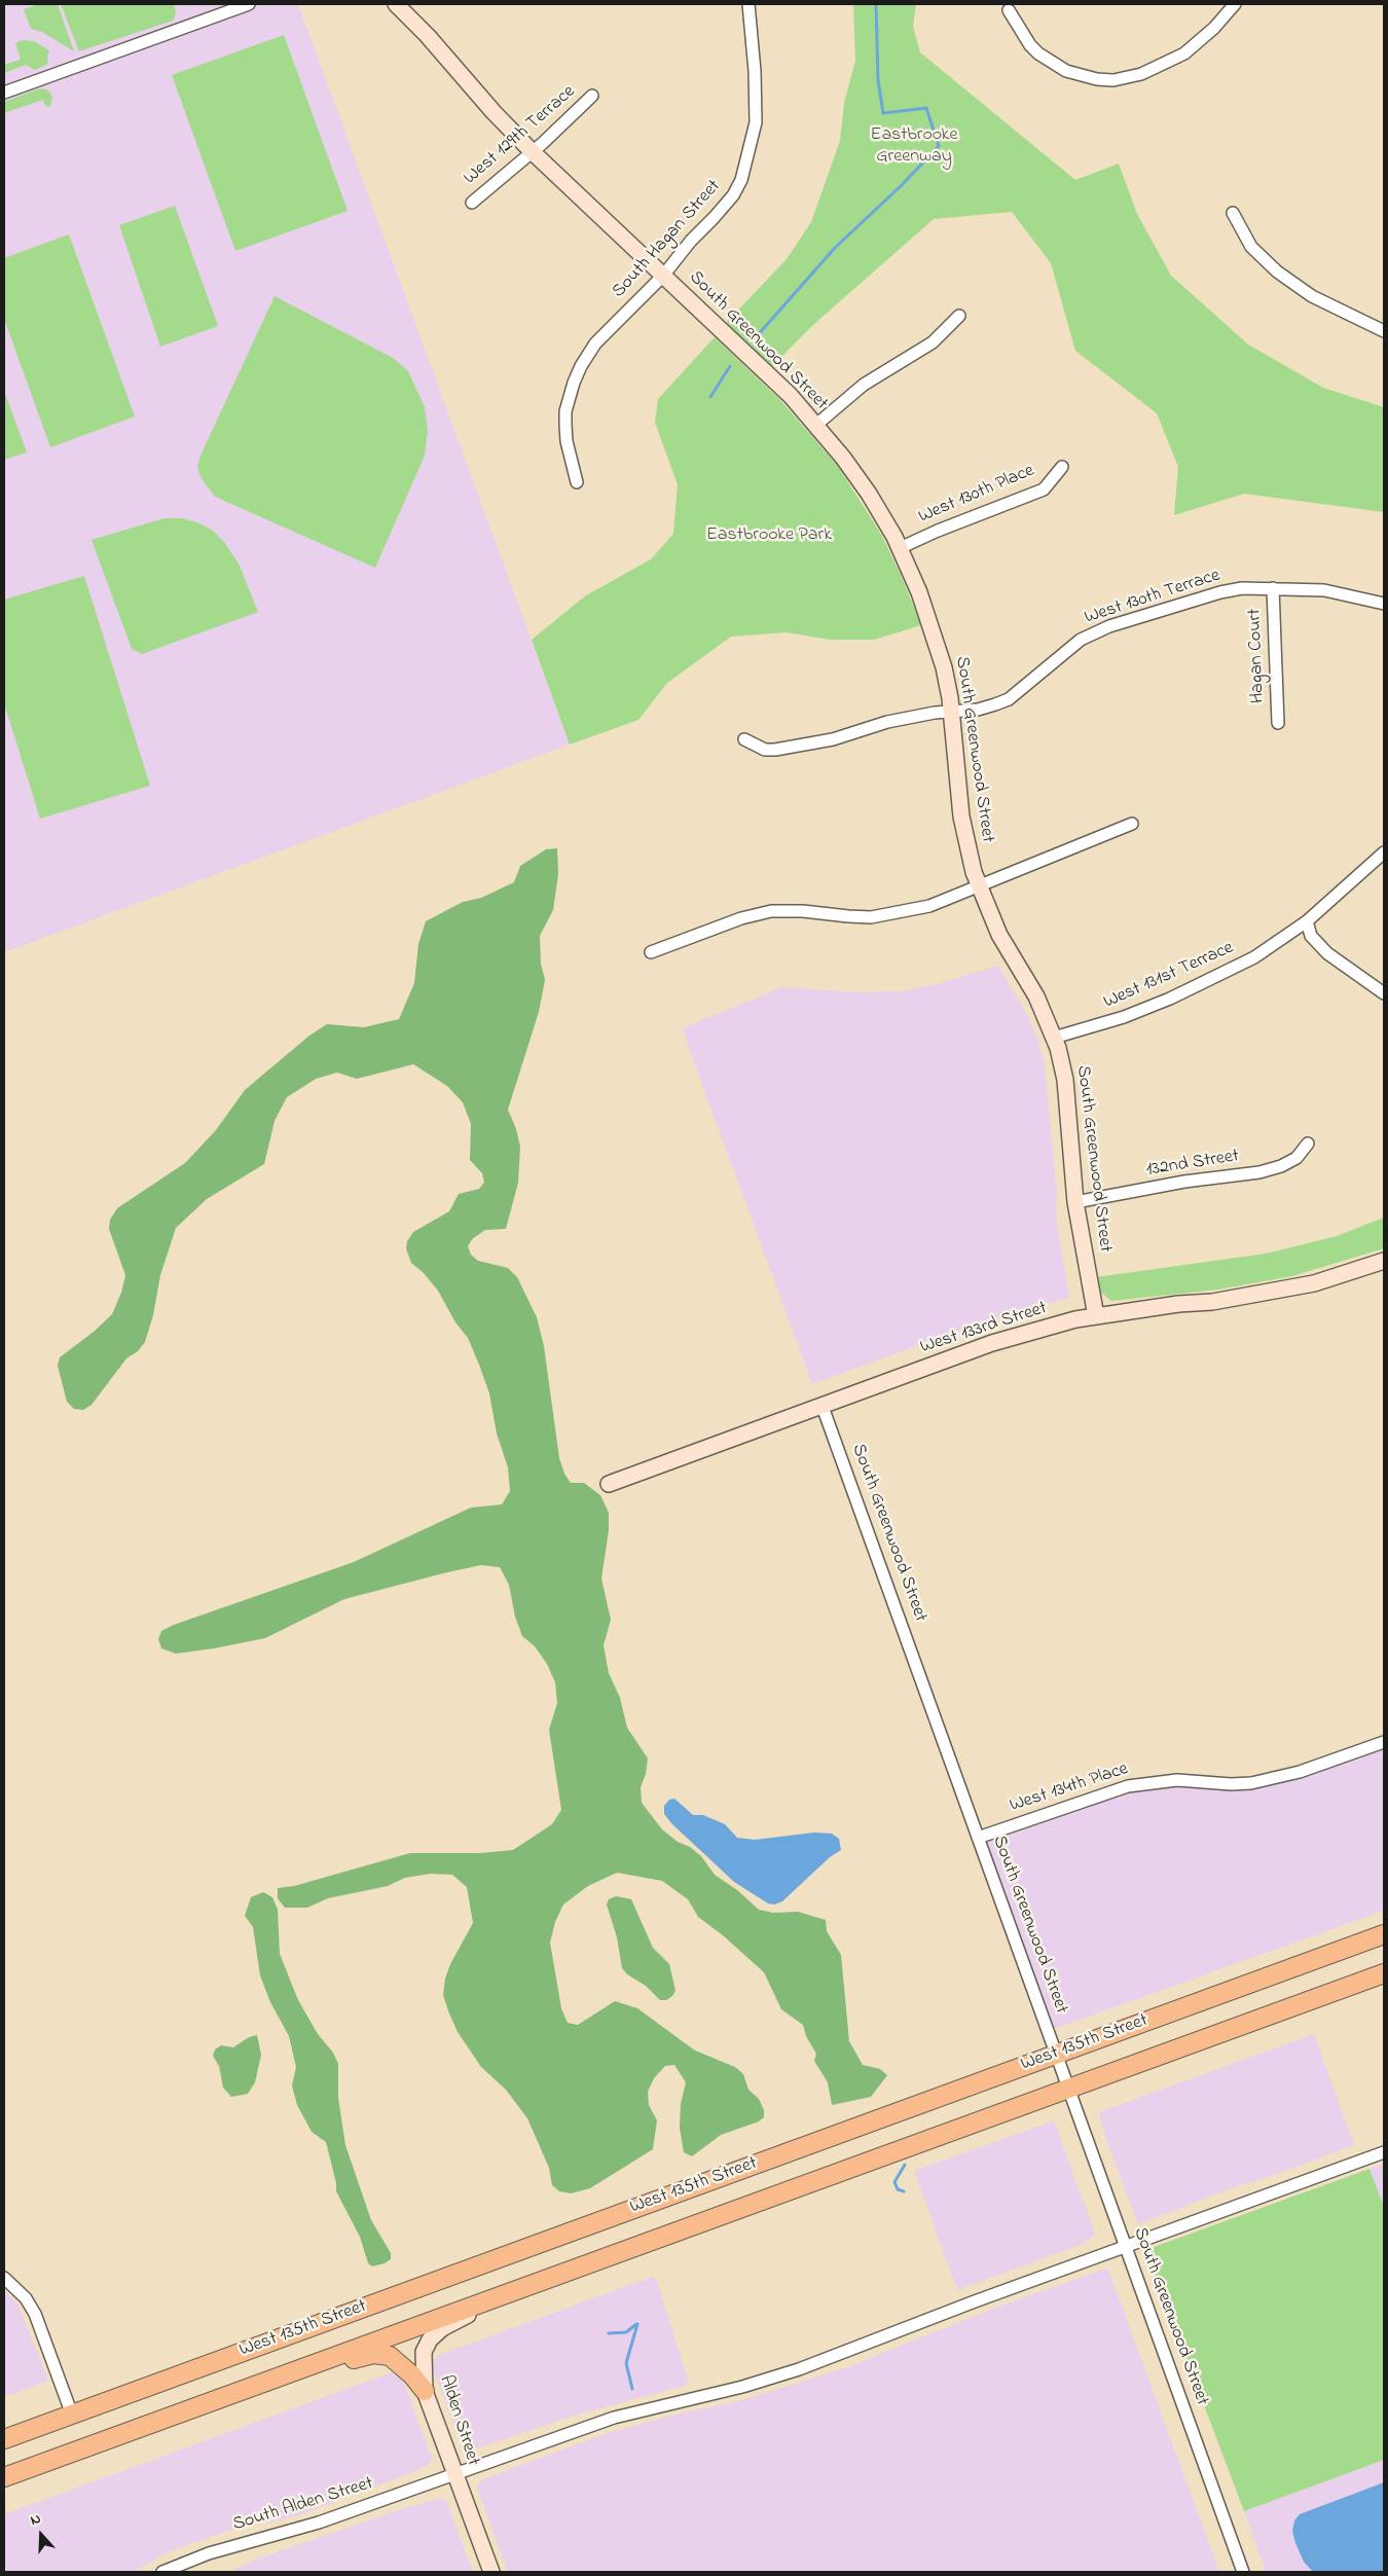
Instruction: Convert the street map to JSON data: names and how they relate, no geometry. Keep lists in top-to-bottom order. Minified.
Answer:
{"streets":{"main road":["West 135th Street"],"street":["West 129th Terrace","South Hagan Street","South Greenwood Street","West 130th Place","West 130th Terrace","Hagan Court","West 131st Terrace","132nd Street","West 133rd Street","West 134th Place","Alden Street","South Alden Street"]},"crossings":[["West 129th Terrace","South Greenwood Street"],["South Hagan Street","South Greenwood Street"],["South Greenwood Street","West 130th Place"],["South Greenwood Street","West 130th Terrace"],["South Greenwood Street","West 131st Terrace"],["South Greenwood Street","132nd Street"],["South Greenwood Street","West 133rd Street"],["South Greenwood Street","West 134th Place"],["South Greenwood Street","West 135th Street"],["South Greenwood Street","South Alden Street"],["West 130th Terrace","Hagan Court"],["West 135th Street","Alden Street"],["Alden Street","South Alden Street"]],"parks":["Eastbrooke Greenway","Eastbrooke Park"],"north":"top"}
